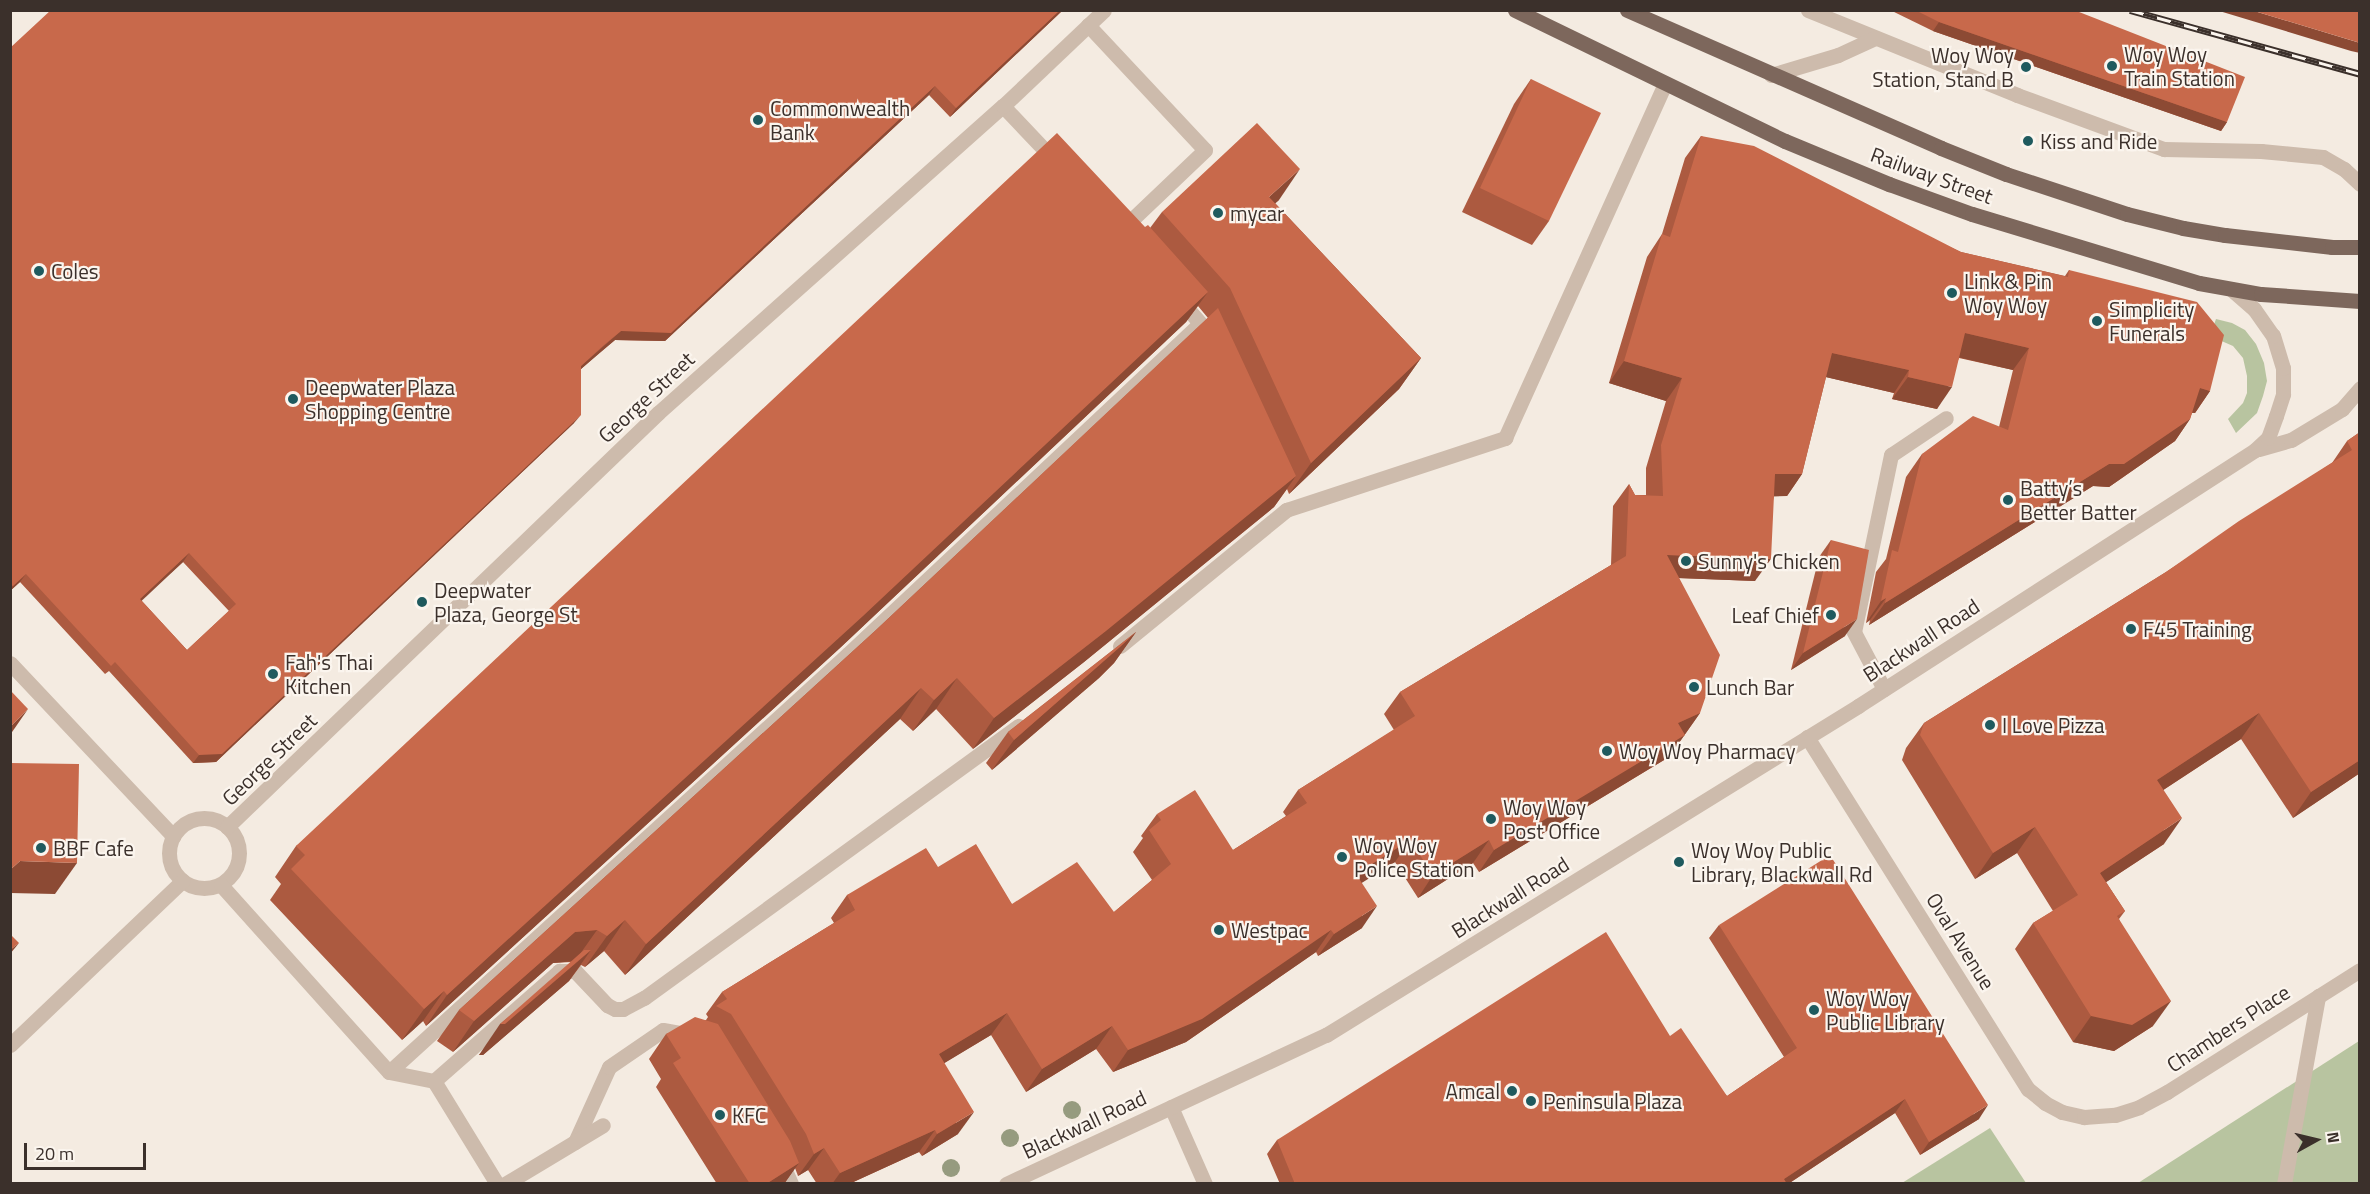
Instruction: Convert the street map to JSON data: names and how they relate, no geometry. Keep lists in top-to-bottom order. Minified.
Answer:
{"streets":{"main road":["Railway Street"],"street":["George Street","Blackwall Road","Oval Avenue","Chambers Place"]},"crossings":[["Railway Street","Blackwall Road"],["Blackwall Road","Oval Avenue"],["Oval Avenue","Chambers Place"]],"places":["Woy Woy Train Station","Woy Woy Station, Stand B","Commonwealth Bank","Kiss and Ride","mycar","Coles","Link & Pin Woy Woy","Simplicity Funerals","Deepwater Plaza Shopping Centre","Batty’s Better Batter","Sunny's Chicken","Deepwater Plaza, George St","Leaf Chief","F45 Training","Fah's Thai Kitchen","Lunch Bar","I Love Pizza","Woy Woy Pharmacy","Woy Woy Post Office","BBF Cafe","Woy Woy Police Station","Woy Woy Public Library, Blackwall Rd","Westpac","Woy Woy Public Library","Amcal","Peninsula Plaza","KFC"],"scale_bar":"20 m","north":"right"}
